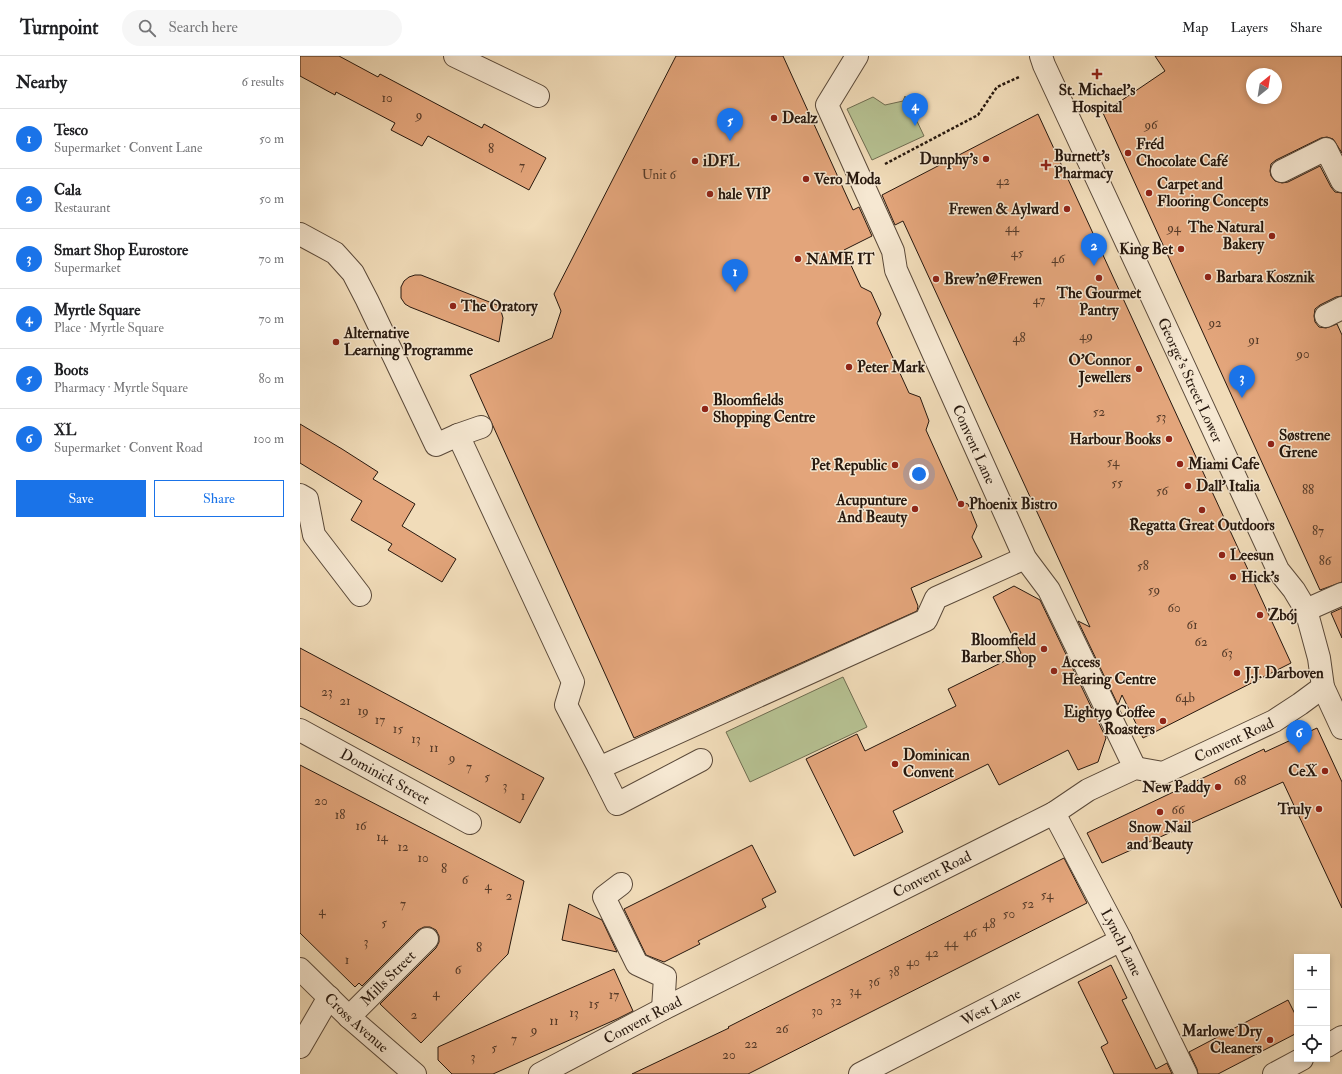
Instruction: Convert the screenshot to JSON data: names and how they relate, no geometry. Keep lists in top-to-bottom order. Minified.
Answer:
{"streets":{"street":["George's Street Lower","Convent Lane","Convent Road","Dominick Street","Lynch Lane","Mills Street","West Lane","Cross Avenue"]},"crossings":[["George's Street Lower","Convent Road"],["Convent Lane","Convent Road"],["Convent Road","Lynch Lane"],["Lynch Lane","West Lane"],["Mills Street","Cross Avenue"]],"places":{"health":["St. Michael's Hospital","Burnett's Pharmacy"],"other":["Dealz","Fréd Chocolate Café","Dunphy’s","iDFL","Vero Moda","Carpet and Flooring Concepts","hale VIP","Frewen & Aylward","The Natural Bakery","King Bet","NAME IT","Barbara Kosznik","The Gourmet Pantry","Brew’n@Frewen","The Oratory","Alternative Learning Programme","Peter Mark","O'Connor Jewellers","Bloomfields Shopping Centre","Harbour Books","Søstrene Grene","Miami Cafe","Pet Republic","Dall' Italia","Phoenix Bistro","Acupunture And Beauty","Regatta Great Outdoors","Leesun","Hick's","Zbój","Bloomfield Barber Shop","Access Hearing Centre","J.J. Darboven","Eighty9 Coffee Roasters","Dominican Convent","CeX","New Paddy","Truly","Snow Nail and Beauty","Marlowe Dry Cleaners"]},"house_numbers":["10","9","96","8","7","Unit 6","42","44","94","45","46","47","92","49","48","91","90","52","53","54","55","88","56","87","86","58","59","60","61","62","63","23","64b","21","19","17","15","13","11","9","7","5","68","3","1","20","66","18","16","14","12","10","8","6","4","54","2","7","52","4","50","5","48","46","3","44","8","42","1","40","6","38","36","34","4","17","32","15","30","13","2","11","26","9","7","22","5","20","3"],"north":"top right","page":{"header":"Turnpoint","search":"Search here","nav":["Map","Layers","Share"],"heading":["Nearby","6 results"],"pins":["4","5","2","1","3","6"],"list":[{"mark":"1","name":"Tesco","note":"Supermarket · Convent Lane","value":"50 m"},{"mark":"2","name":"Cala","note":"Restaurant","value":"50 m"},{"mark":"3","name":"Smart Shop Eurostore","note":"Supermarket","value":"70 m"},{"mark":"4","name":"Myrtle Square","note":"Place · Myrtle Square","value":"70 m"},{"mark":"5","name":"Boots","note":"Pharmacy · Myrtle Square","value":"80 m"},{"mark":"6","name":"XL","note":"Supermarket · Convent Road","value":"100 m"}],"buttons":["Save","Share"],"map_buttons":["+","−"]}}
